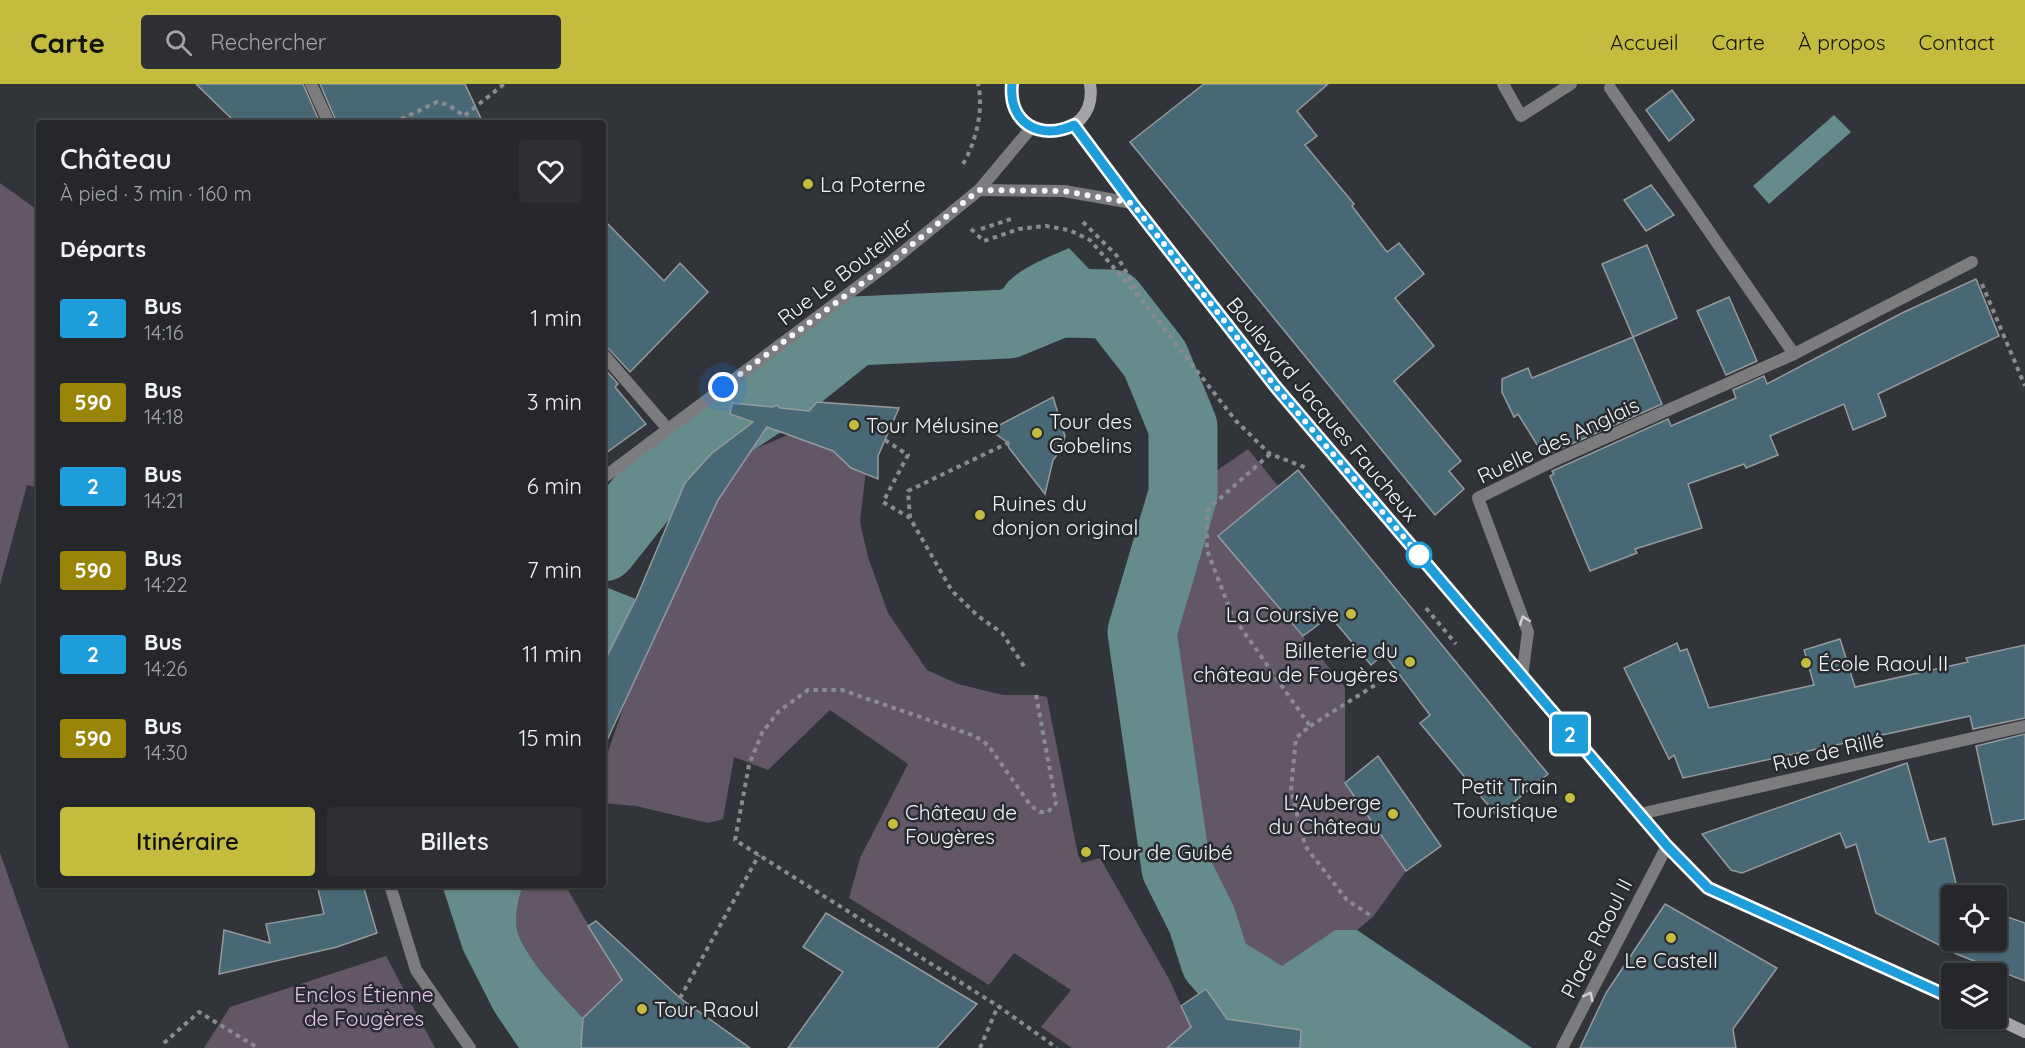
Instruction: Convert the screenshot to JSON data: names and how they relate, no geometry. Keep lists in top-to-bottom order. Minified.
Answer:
{"streets":{"main road":["Boulevard Jacques Faucheux"],"street":["Rue Le Bouteiller","Ruelle des Anglais","Rue de Rillé","Place Raoul II"]},"crossings":[["Boulevard Jacques Faucheux","Ruelle des Anglais"],["Boulevard Jacques Faucheux","Rue de Rillé"],["Boulevard Jacques Faucheux","Place Raoul II"]],"one_way":["Place Raoul II"],"parks":["Enclos Étienne de Fougères"],"places":["La Poterne","Tour Mélusine","Tour des Gobelins","Ruines du donjon original","La Coursive","Billeterie du château de Fougères","École Raoul II","Petit Train Touristique","L'Auberge du Château","Château de Fougères","Tour de Guibé","Le Castell","Tour Raoul"],"lines":["bus line 2"],"page":{"header":"Carte","search":"Rechercher","nav":["Accueil","Carte","À propos","Contact"],"on_map":"2","heading":[["Château","À pied · 3 min · 160 m"],"Départs"],"list":[{"mark":"2","name":"Bus","note":"14:16","value":"1 min"},{"mark":"590","name":"Bus","note":"14:18","value":"3 min"},{"mark":"2","name":"Bus","note":"14:21","value":"6 min"},{"mark":"590","name":"Bus","note":"14:22","value":"7 min"},{"mark":"2","name":"Bus","note":"14:26","value":"11 min"},{"mark":"590","name":"Bus","note":"14:30","value":"15 min"}],"buttons":["Itinéraire","Billets"]}}
